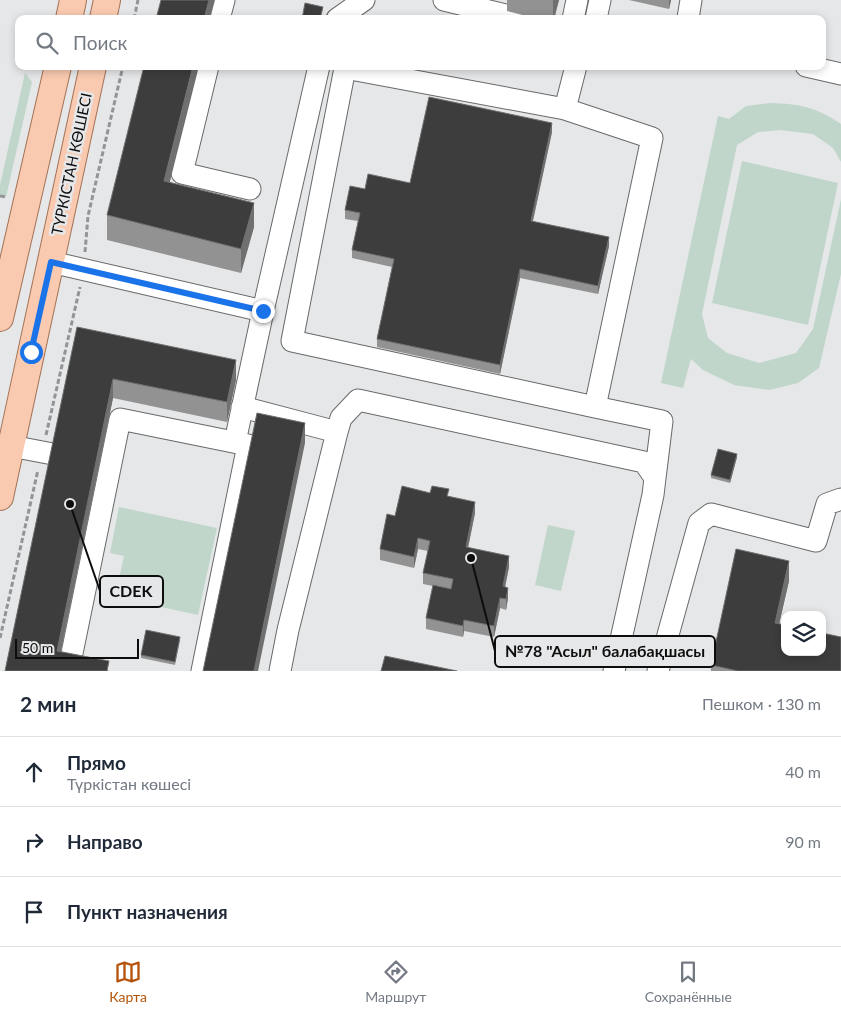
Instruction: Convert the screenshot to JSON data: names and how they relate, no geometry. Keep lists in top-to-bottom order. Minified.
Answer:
{"streets":{"main road":["ТҮРКІСТАН КӨШЕСІ"]},"places":["CDEK","№78 \"Асыл\" балабақшасы"],"scale_bar":"50 m","page":{"search":"Поиск","scale":"50 m","heading":["2 мин","Пешком · 130 m"],"list":[["Прямо","Түркістан көшесі","40 m"],["Направо","90 m"],"Пункт назначения"],"nav":["Карта","Маршрут","Сохранённые"]}}
